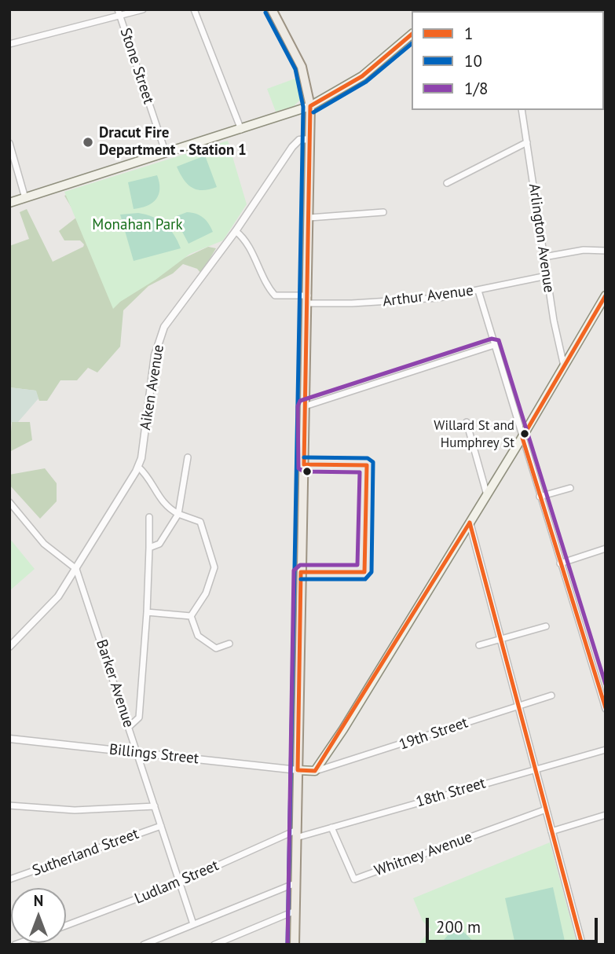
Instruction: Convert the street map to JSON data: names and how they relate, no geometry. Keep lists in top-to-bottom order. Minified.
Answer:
{"streets":{"street":["Stone Street","Arlington Avenue","Arthur Avenue","Aiken Avenue","Barker Avenue","19th Street","Billings Street","18th Street","Sutherland Street","Whitney Avenue","Ludlam Street"]},"crossings":[["Arlington Avenue","Arthur Avenue"],["Arthur Avenue","Aiken Avenue"],["Aiken Avenue","Barker Avenue"],["Barker Avenue","Billings Street"],["Barker Avenue","Sutherland Street"],["Barker Avenue","Ludlam Street"],["18th Street","Whitney Avenue"],["18th Street","Ludlam Street"]],"parks":["Monahan Park"],"places":["Dracut Fire Department - Station 1","Willard St and Humphrey St"],"lines":["transit line 10","transit line 1","transit line 1/8"],"legend":["1","10","1/8"],"scale_bar":"200 m","north":"top"}
